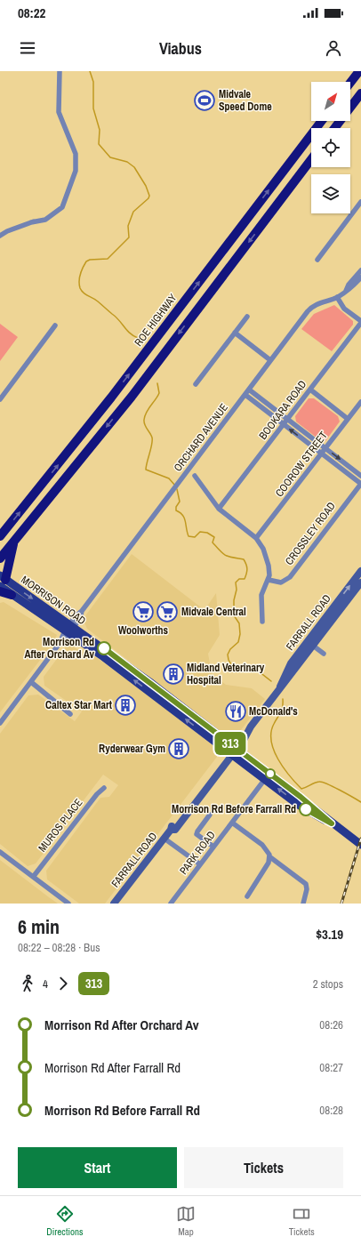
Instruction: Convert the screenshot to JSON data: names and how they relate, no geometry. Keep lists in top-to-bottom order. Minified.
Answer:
{"streets":{"highway":["ROE HIGHWAY"],"main road":["MORRISON ROAD","FARRALL ROAD"],"street":["BOOKARA ROAD","ORCHARD AVENUE","COOROW STREET","CROSSLEY ROAD","MUROS PLACE","PARK ROAD"]},"crossings":[["ORCHARD AVENUE","MORRISON ROAD"],["MORRISON ROAD","FARRALL ROAD"],["MORRISON ROAD","PARK ROAD"]],"places":{"sports":["Midvale Speed Dome"],"supermarket":["Woolworths","Midvale Central"],"other":["Morrison Rd After Orchard Av","Morrison Rd Before Farrall Rd"],"building":["Midland Veterinary Hospital","Caltex Star Mart","Ryderwear Gym"],"restaurant":["McDonald's"]},"lines":["bus line 313"],"north":"top right","page":{"status":"08:22","header":"Viabus","on_map":"313","heading":["6 min","08:22 – 08:28 · Bus","$3.19"],"legs":["4","313","2 stops"],"list":[{"name":"Morrison Rd After Orchard Av","value":"08:26"},{"name":"Morrison Rd After Farrall Rd","value":"08:27"},{"name":"Morrison Rd Before Farrall Rd","value":"08:28"}],"buttons":["Start","Tickets"],"tabs":["Directions","Map","Tickets"]}}
